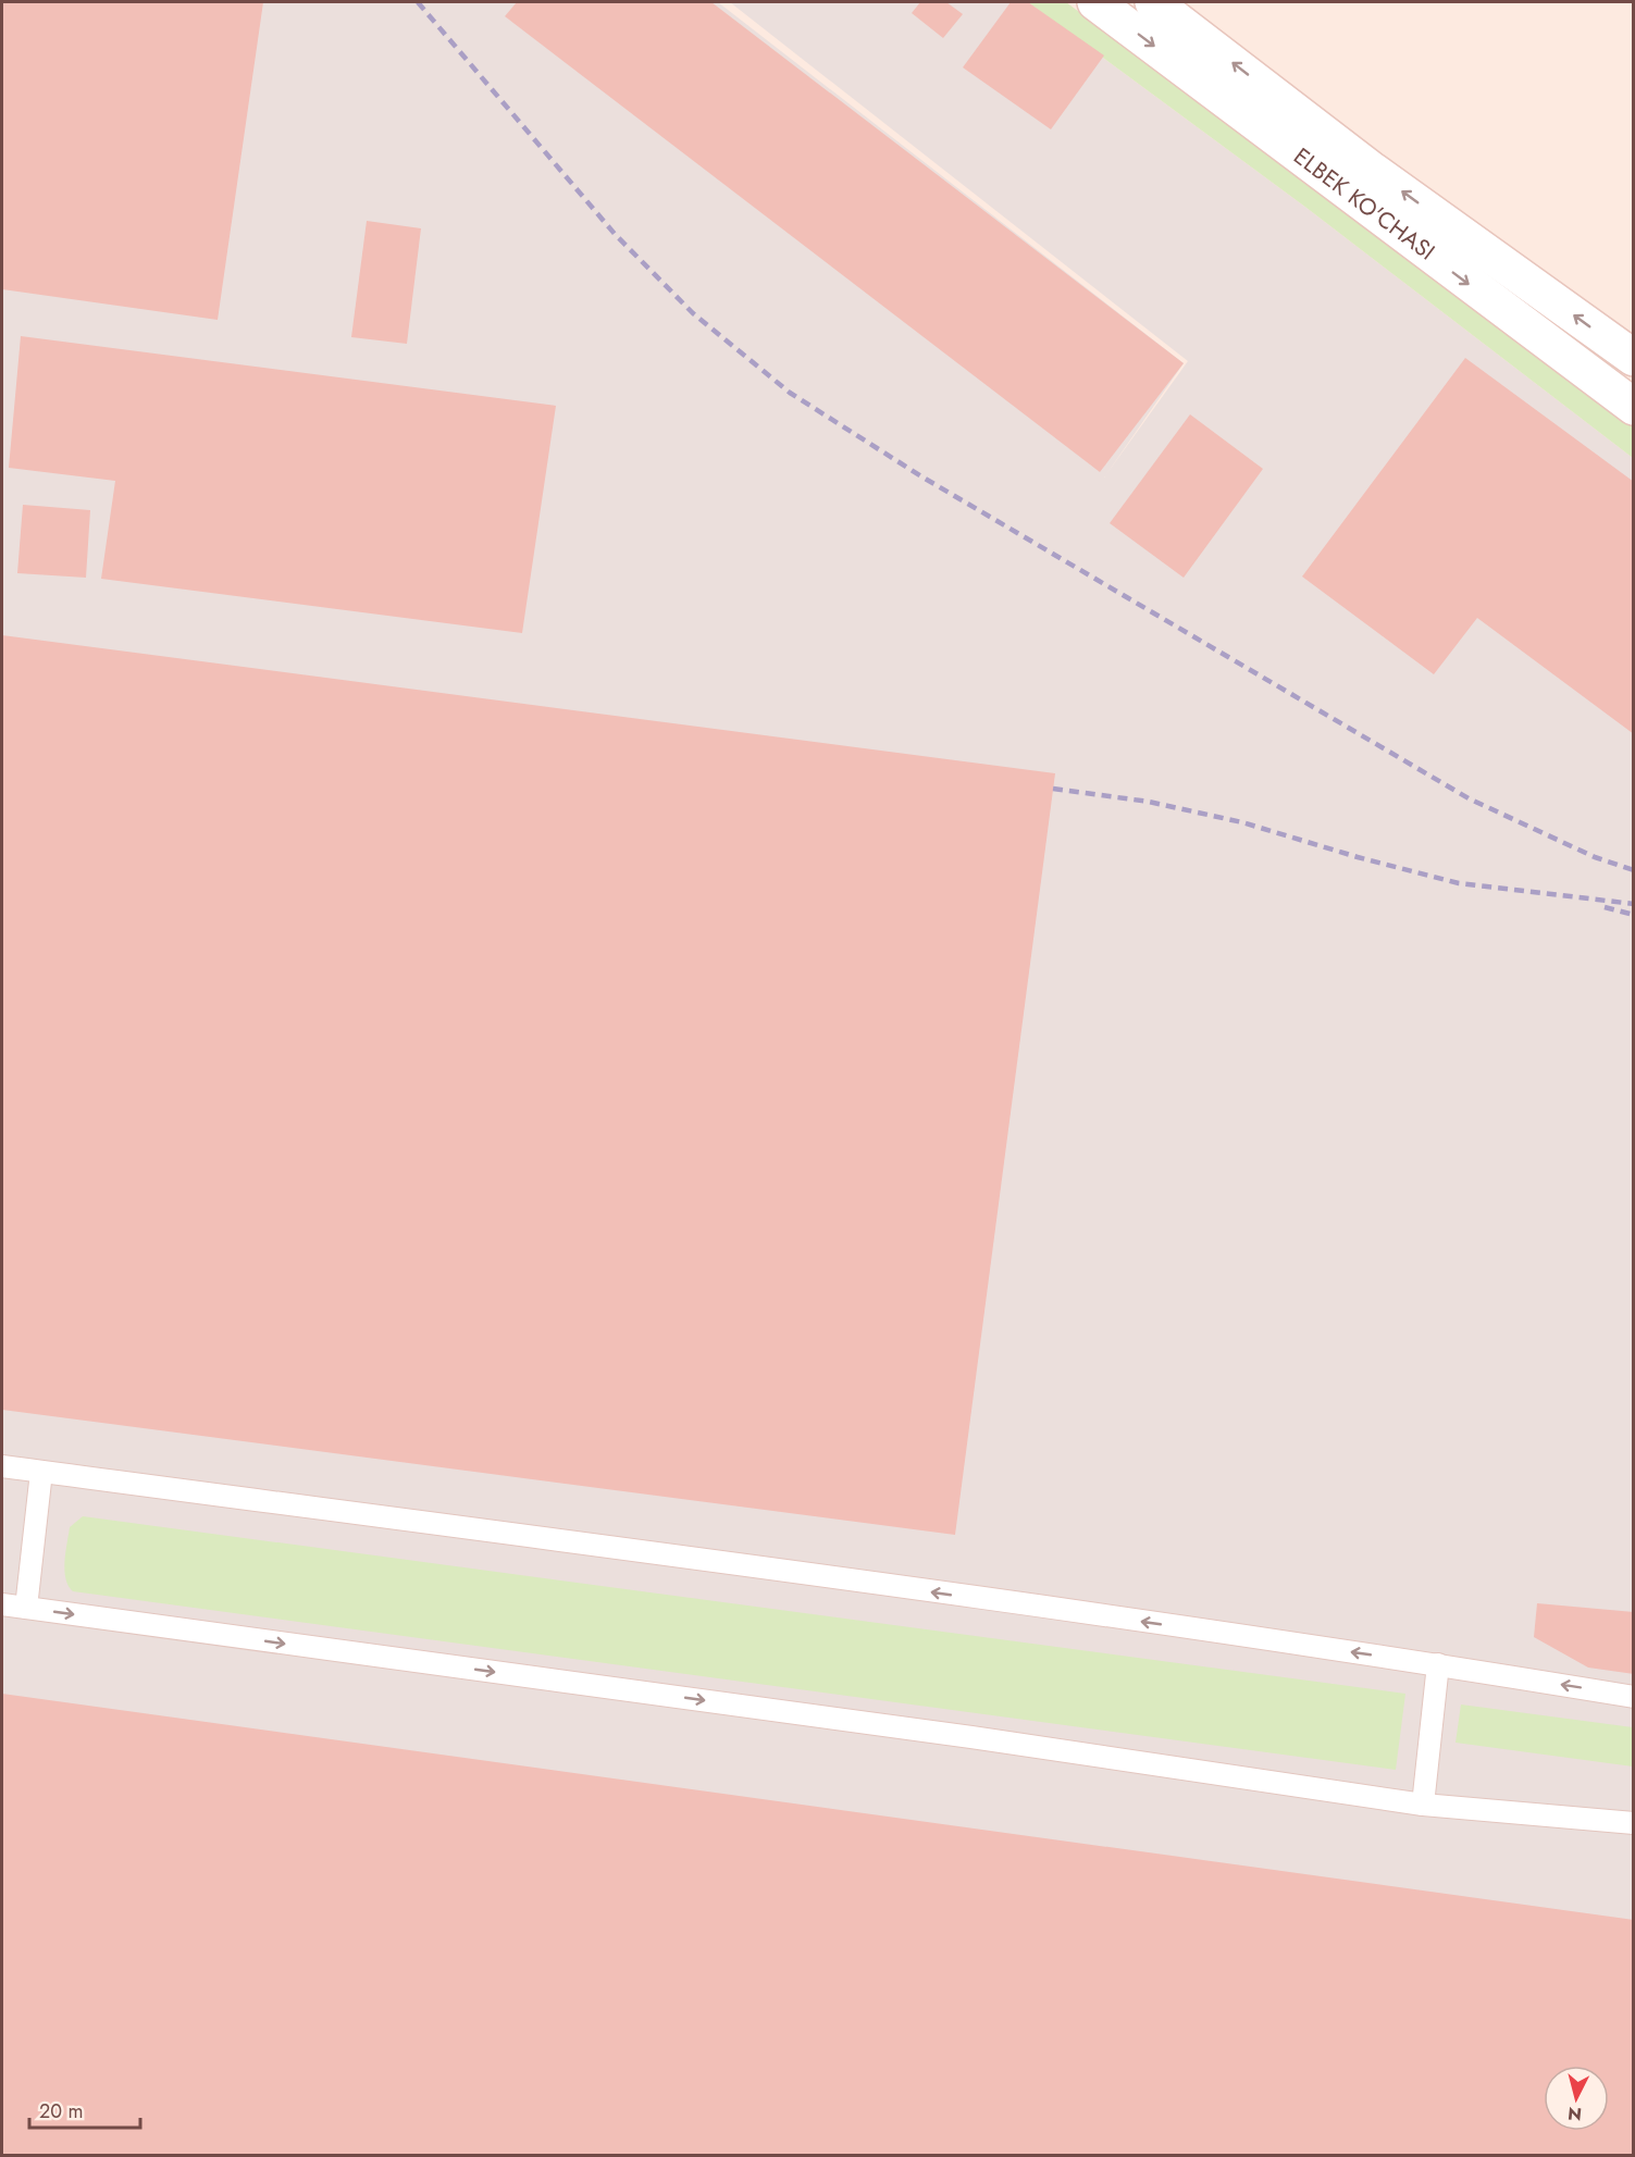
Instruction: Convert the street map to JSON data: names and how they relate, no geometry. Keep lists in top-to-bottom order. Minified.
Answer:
{"streets":{"main road":["ELBEK KO'CHASI"]},"scale_bar":"20 m","north":"bottom"}
